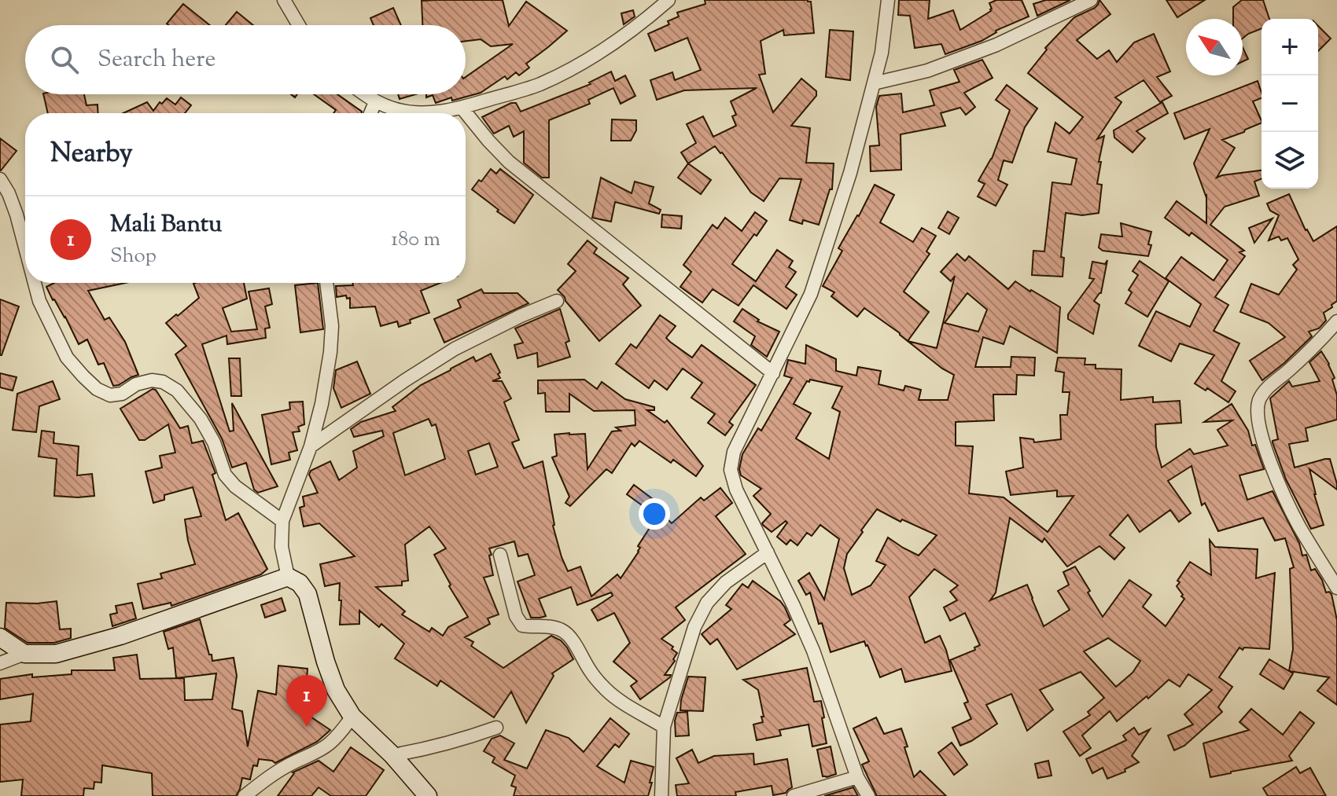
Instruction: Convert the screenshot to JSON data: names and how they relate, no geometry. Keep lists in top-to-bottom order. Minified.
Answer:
{"north":"top left","page":{"map_buttons":["+","−"],"search":"Search here","heading":"Nearby","list":[{"mark":"1","name":"Mali Bantu","note":"Shop","value":"180 m"}],"pins":"1"}}
